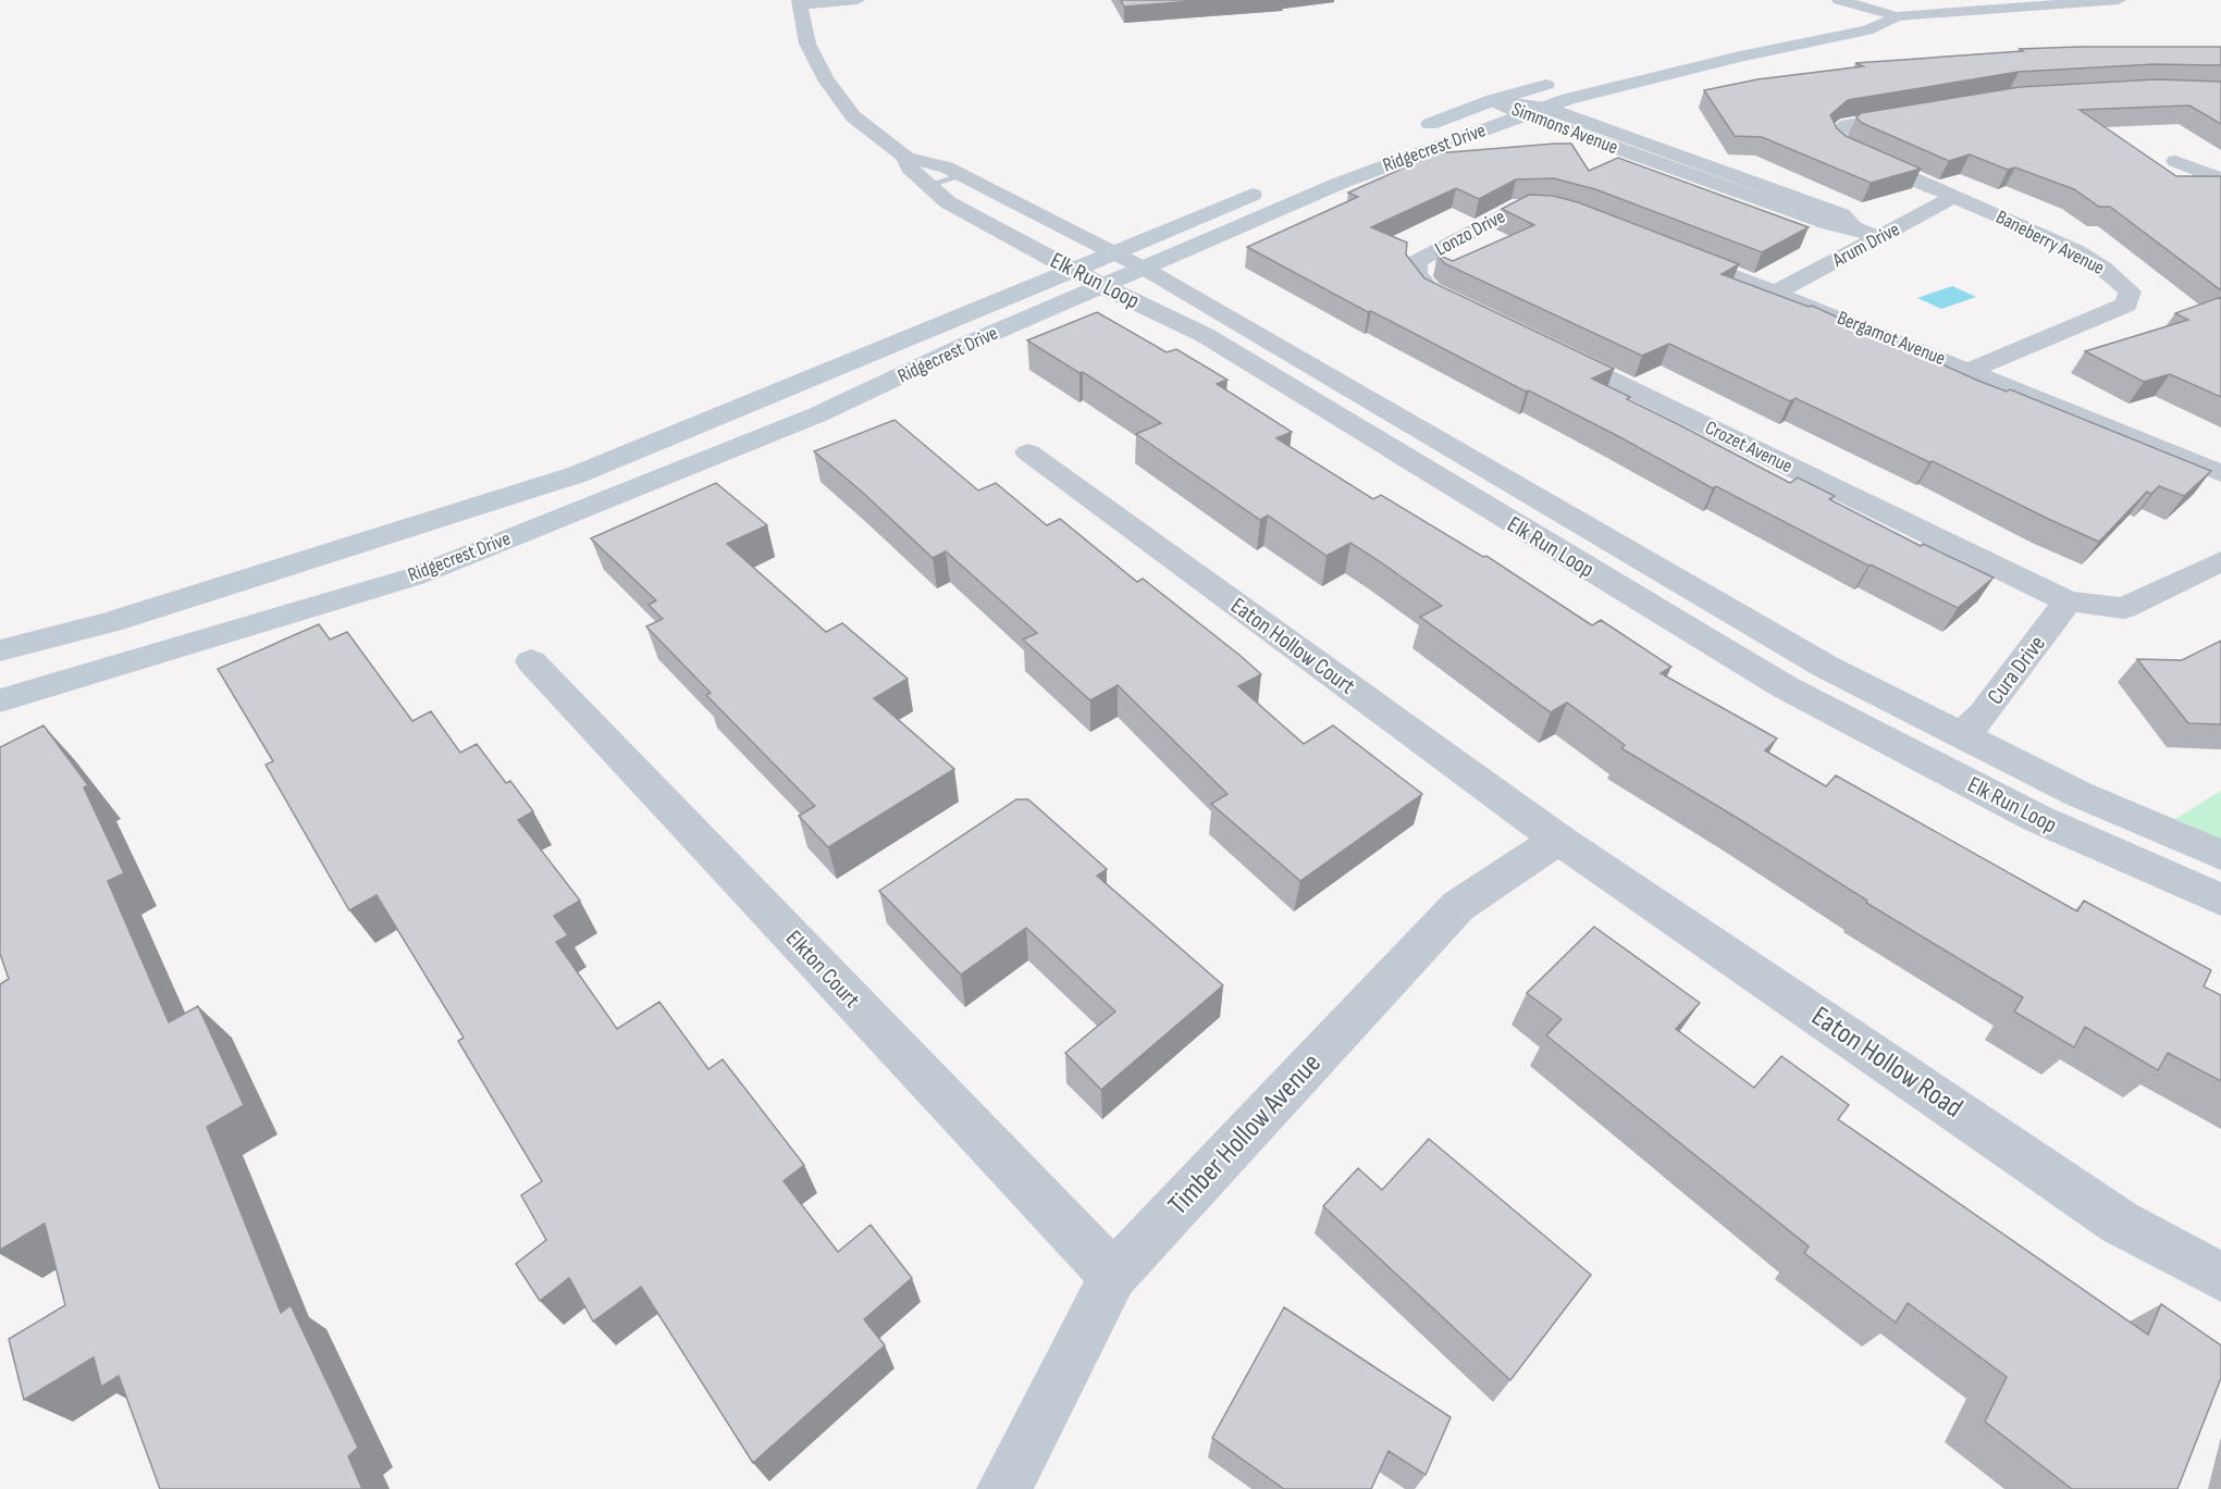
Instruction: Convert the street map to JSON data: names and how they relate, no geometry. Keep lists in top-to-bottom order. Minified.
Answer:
{"streets":{"street":["Simmons Avenue","Ridgecrest Drive","Lonzo Drive","Baneberry Avenue","Arum Drive","Elk Run Loop","Bergamot Avenue","Crozet Avenue","Eaton Hollow Court","Cura Drive","Elkton Court","Eaton Hollow Road","Timber Hollow Avenue"]},"crossings":[["Simmons Avenue","Ridgecrest Drive"],["Simmons Avenue","Arum Drive"],["Ridgecrest Drive","Elk Run Loop"],["Baneberry Avenue","Arum Drive"],["Baneberry Avenue","Bergamot Avenue"],["Arum Drive","Bergamot Avenue"],["Elk Run Loop","Cura Drive"],["Crozet Avenue","Cura Drive"],["Eaton Hollow Court","Eaton Hollow Road"],["Eaton Hollow Court","Timber Hollow Avenue"],["Elkton Court","Timber Hollow Avenue"],["Eaton Hollow Road","Timber Hollow Avenue"]]}
